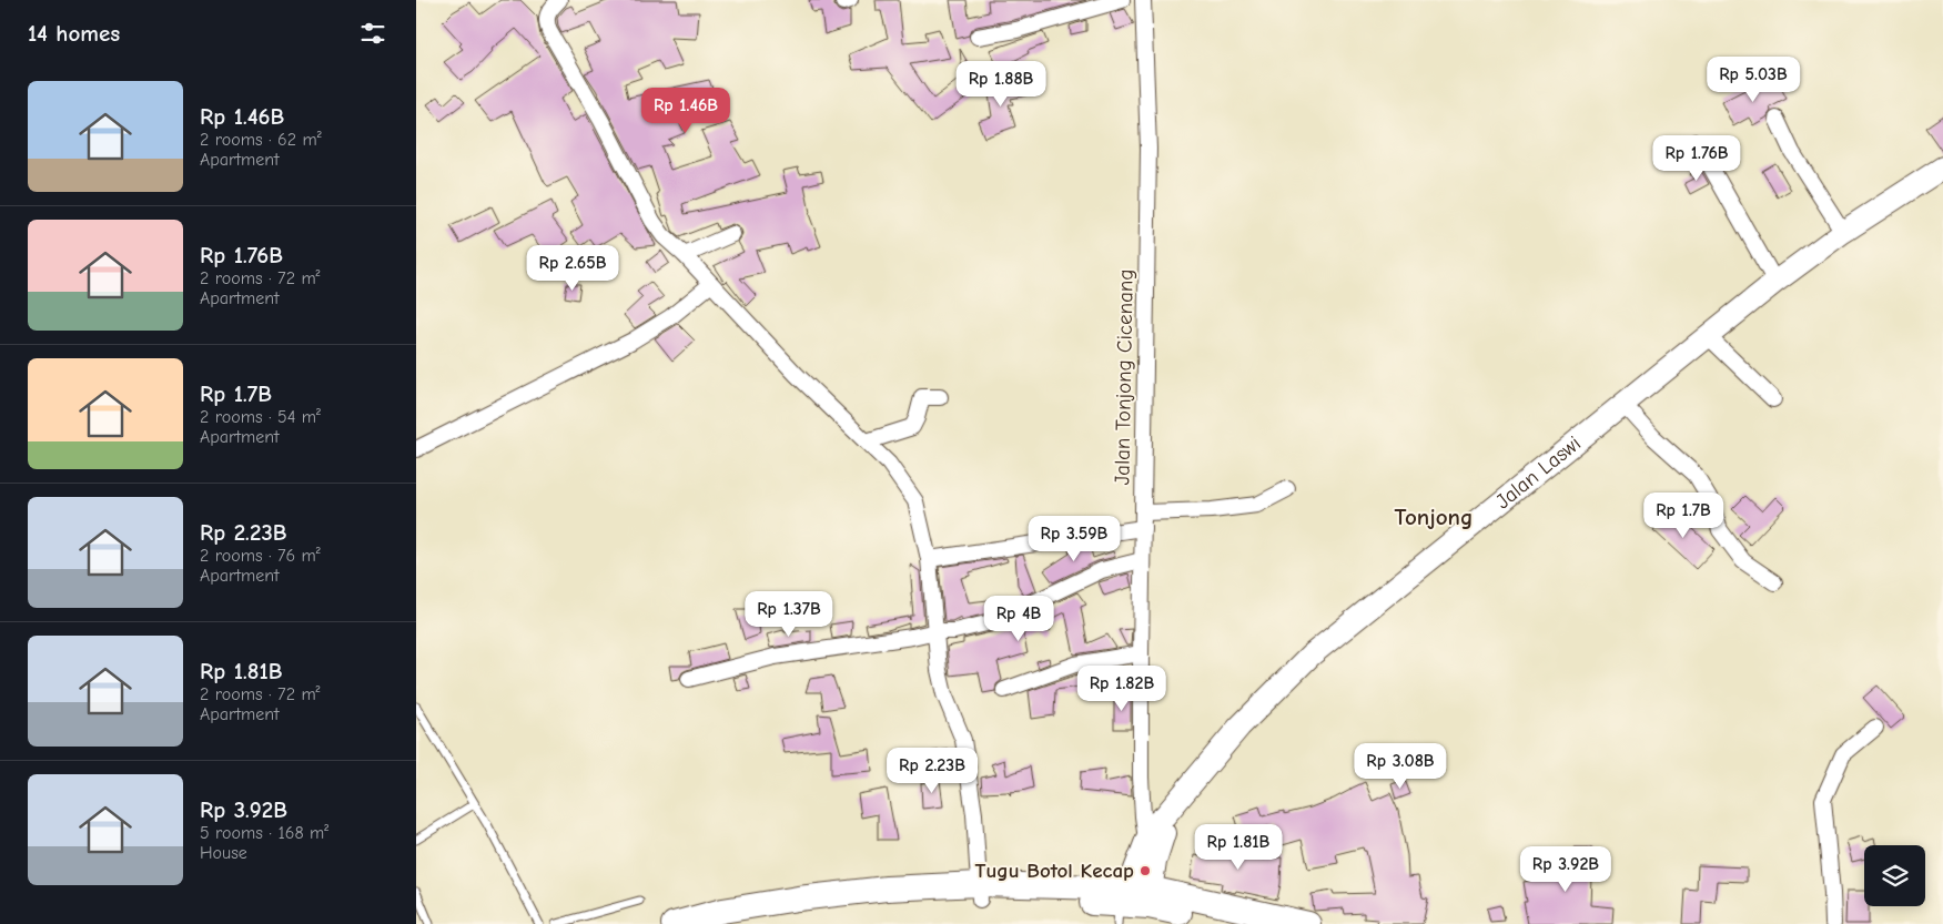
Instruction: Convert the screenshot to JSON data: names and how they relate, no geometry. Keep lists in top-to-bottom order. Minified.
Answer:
{"streets":{"main road":["Jalan Laswi"],"street":["Jalan Tonjong Cicenang"]},"crossings":[["Jalan Tonjong Cicenang","Jalan Laswi"]],"districts":["Tonjong"],"places":["Tugu Botol Kecap"],"page":{"heading":"14 homes","price":["Rp 5.03B","Rp 1.88B","Rp 1.46B","Rp 1.76B","Rp 2.65B","Rp 1.7B","Rp 3.59B","Rp 1.37B","Rp 4B","Rp 1.82B","Rp 3.08B","Rp 2.23B","Rp 1.81B","Rp 3.92B"],"list":[{"name":"Rp 1.46B","note":"2 rooms · 62 m² · Apartment"},{"name":"Rp 1.76B","note":"2 rooms · 72 m² · Apartment"},{"name":"Rp 1.7B","note":"2 rooms · 54 m² · Apartment"},{"name":"Rp 2.23B","note":"2 rooms · 76 m² · Apartment"},{"name":"Rp 1.81B","note":"2 rooms · 72 m² · Apartment"},{"name":"Rp 3.92B","note":"5 rooms · 168 m² · House"}]}}
